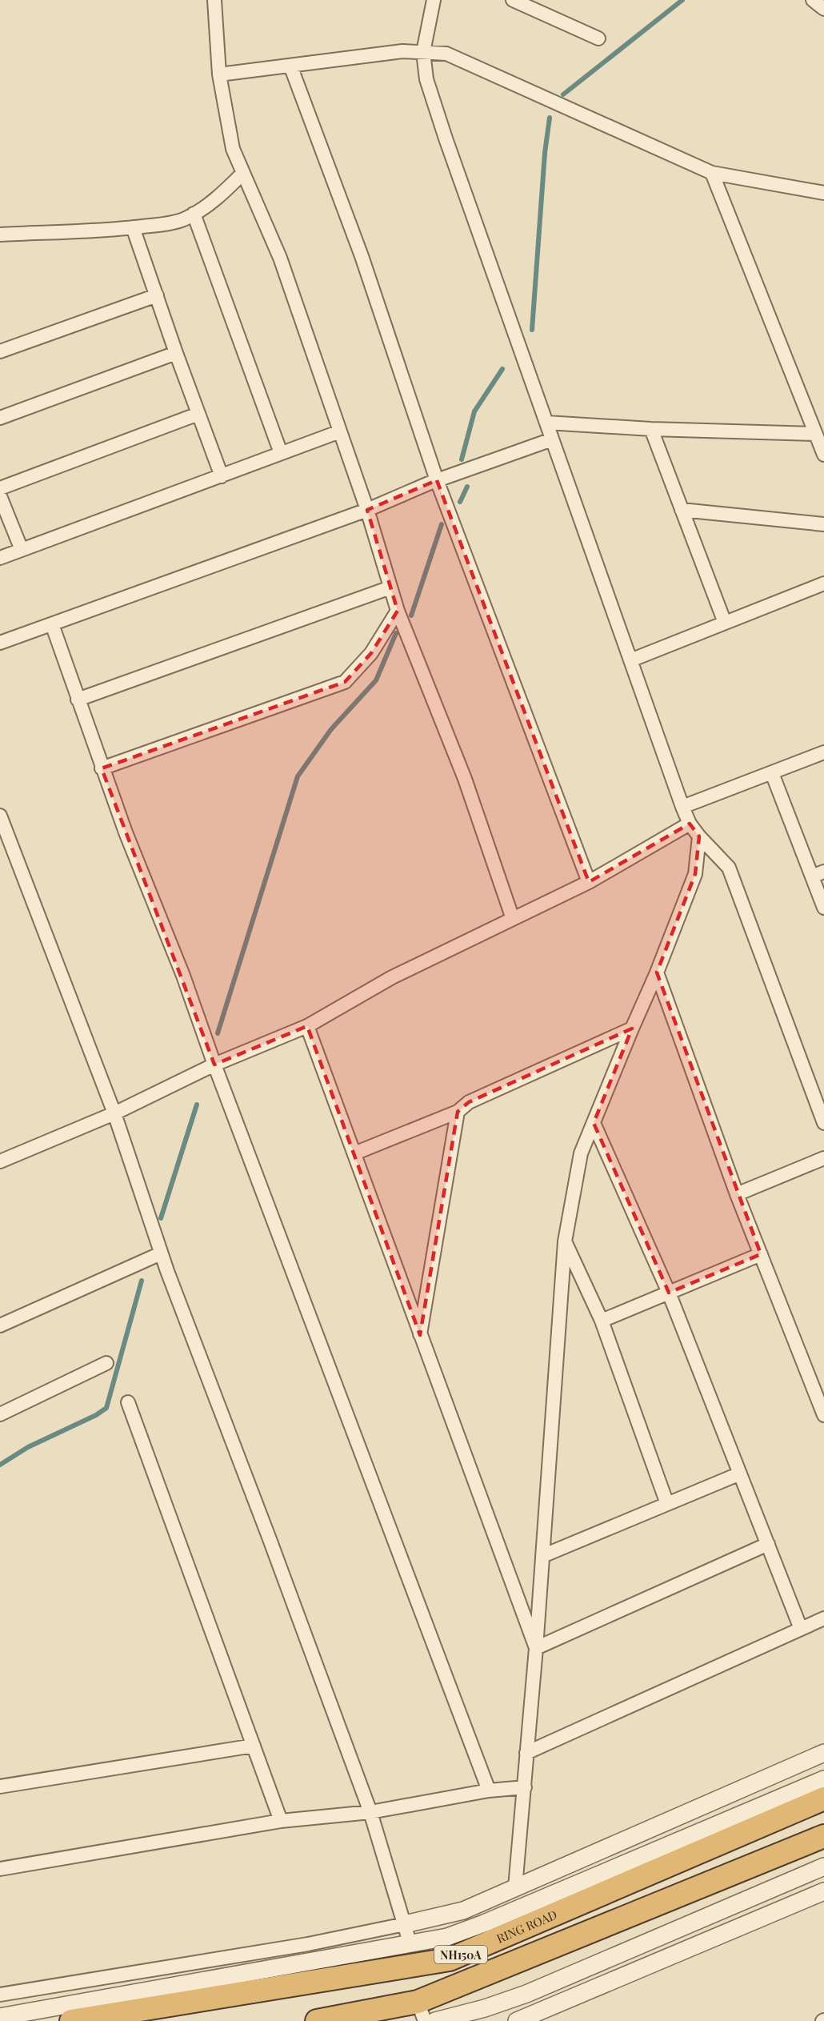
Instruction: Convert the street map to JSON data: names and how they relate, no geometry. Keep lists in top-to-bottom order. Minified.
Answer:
{"streets":{"highway":["RING ROAD","NH150A"]}}
